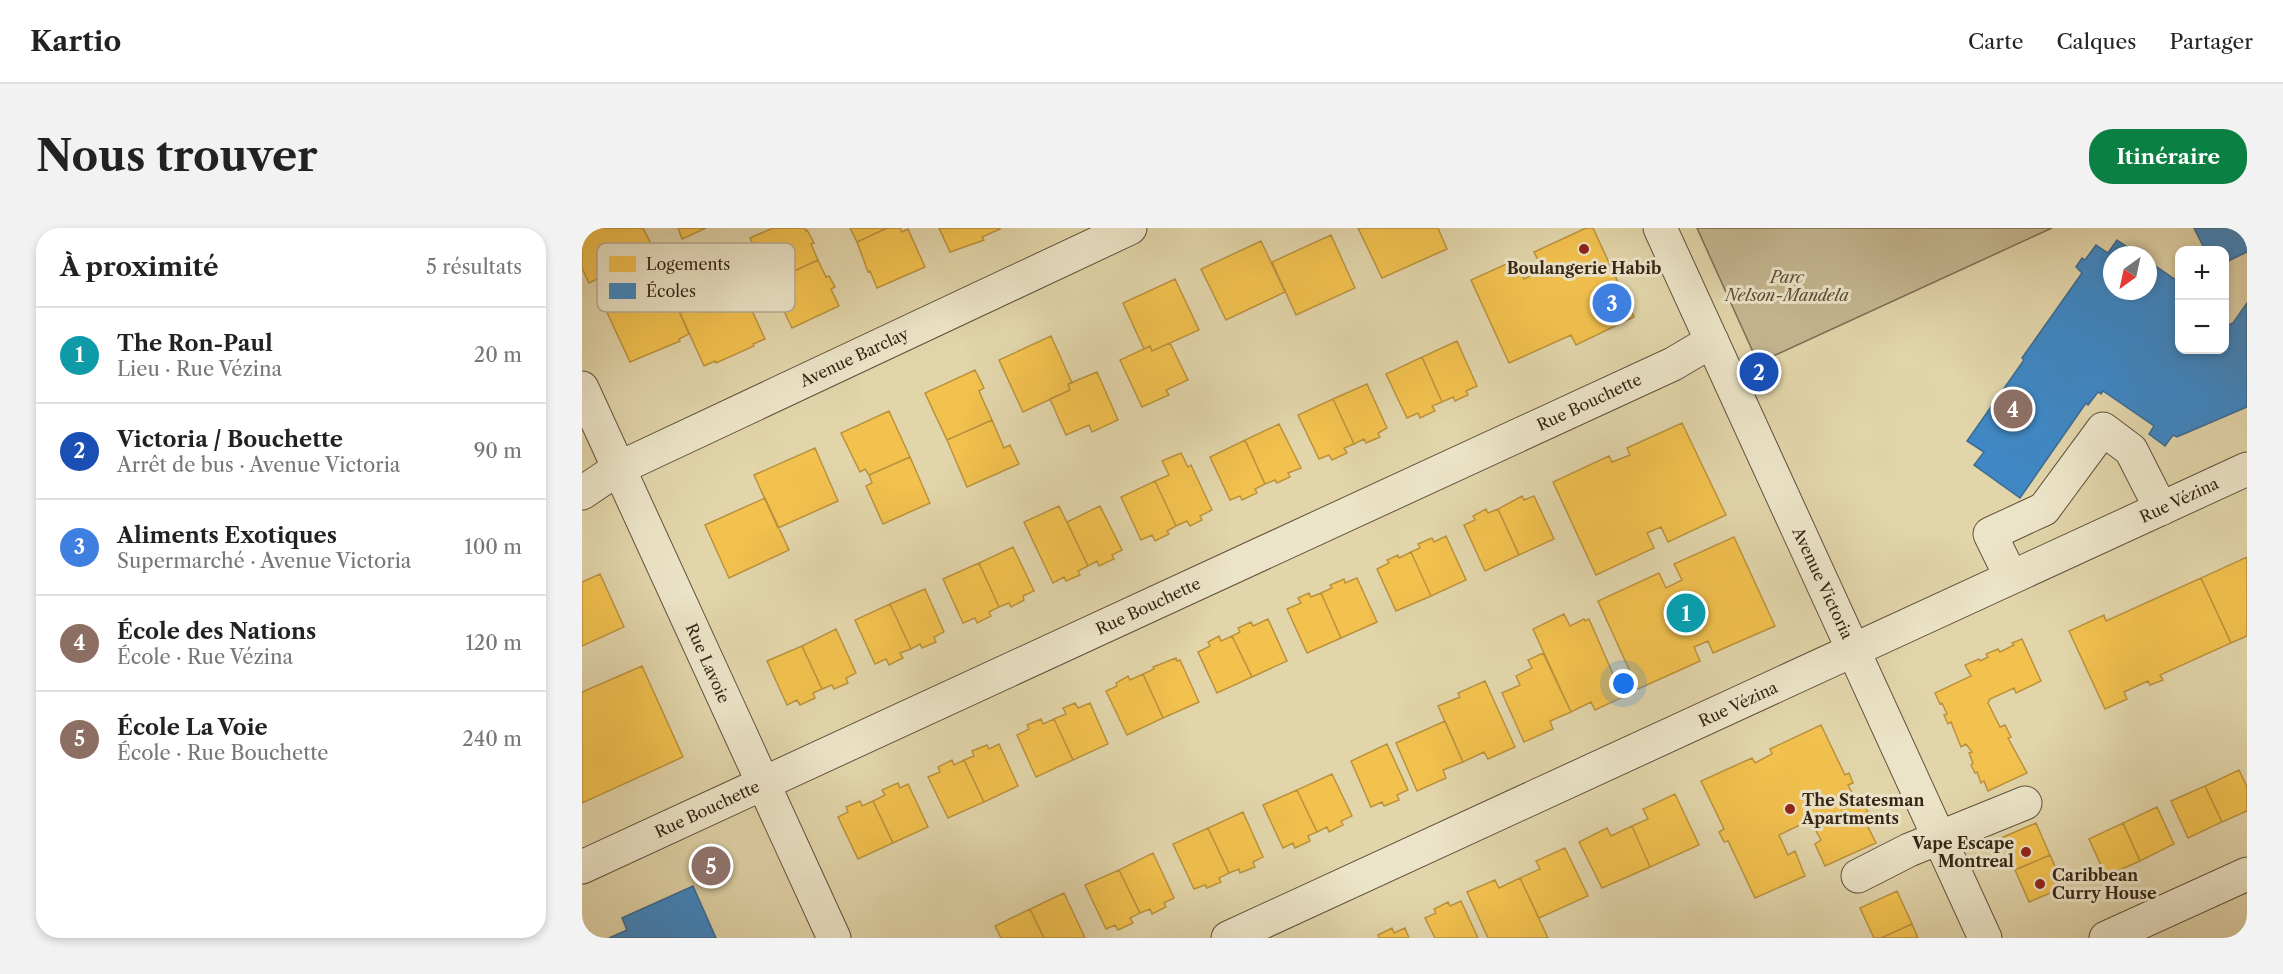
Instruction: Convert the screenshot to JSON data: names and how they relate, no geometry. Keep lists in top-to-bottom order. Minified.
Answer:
{"streets":{"street":["Avenue Barclay","Rue Bouchette","Rue Vézina","Avenue Victoria","Rue Lavoie"]},"crossings":[["Avenue Barclay","Rue Lavoie"],["Rue Bouchette","Avenue Victoria"],["Rue Bouchette","Rue Lavoie"],["Rue Vézina","Avenue Victoria"]],"parks":["Parc Nelson-Mandela"],"places":["Boulangerie Habib","The Statesman Apartments","Vape Escape Montreal","Caribbean Curry House"],"legend":["Logements","Écoles"],"north":"bottom left","page":{"header":"Kartio","nav":["Carte","Calques","Partager"],"buttons":"Itinéraire","title":"Nous trouver","heading":["À proximité","5 résultats"],"map_buttons":["+","−"],"pins":["3","2","4","1","5"],"list":[{"mark":"1","name":"The Ron-Paul","note":"Lieu · Rue Vézina","value":"20 m"},{"mark":"2","name":"Victoria / Bouchette","note":"Arrêt de bus · Avenue Victoria","value":"90 m"},{"mark":"3","name":"Aliments Exotiques","note":"Supermarché · Avenue Victoria","value":"100 m"},{"mark":"4","name":"École des Nations","note":"École · Rue Vézina","value":"120 m"},{"mark":"5","name":"École La Voie","note":"École · Rue Bouchette","value":"240 m"}]}}
